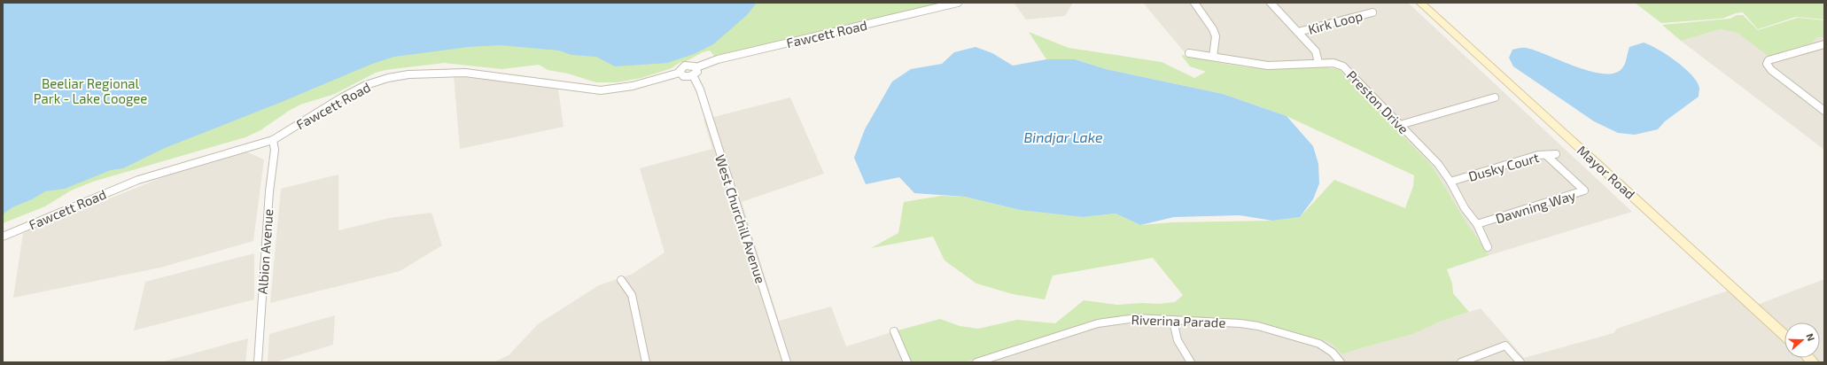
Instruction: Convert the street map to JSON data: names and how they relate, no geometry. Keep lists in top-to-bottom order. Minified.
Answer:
{"streets":{"main road":["Mayor Road"],"street":["Kirk Loop","Fawcett Road","Preston Drive","Dusky Court","Dawning Way","West Churchill Avenue","Albion Avenue","Riverina Parade"]},"crossings":[["Fawcett Road","West Churchill Avenue"],["Fawcett Road","Albion Avenue"],["Preston Drive","Dusky Court"],["Preston Drive","Dawning Way"],["Dusky Court","Dawning Way"]],"water":["Bindjar Lake"],"parks":["Beeliar Regional Park - Lake Coogee"],"north":"right"}
